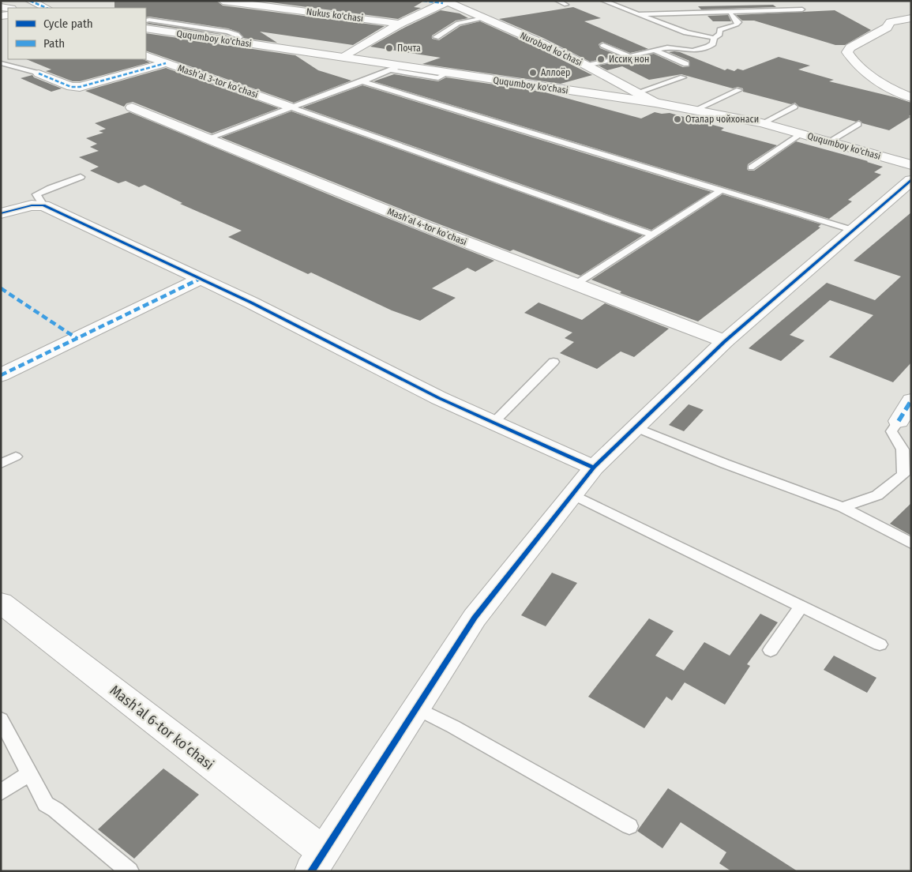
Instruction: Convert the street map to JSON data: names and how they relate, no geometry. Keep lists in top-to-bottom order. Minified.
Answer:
{"streets":{"street":["Nukus ko'chasi","Ququmboy ko'chasi","Nurobod koʻchasi","Mashʼal 3-tor koʼchasi","Mashʼal 4-tor koʼchasi","Mashʼal 6-tor koʼchasi"]},"crossings":[["Ququmboy ko'chasi","Nurobod koʻchasi"]],"places":["Почта","Иссиқ нон","Аллоёр","Оталар чойхонаси"],"legend":["Cycle path","Path"]}
